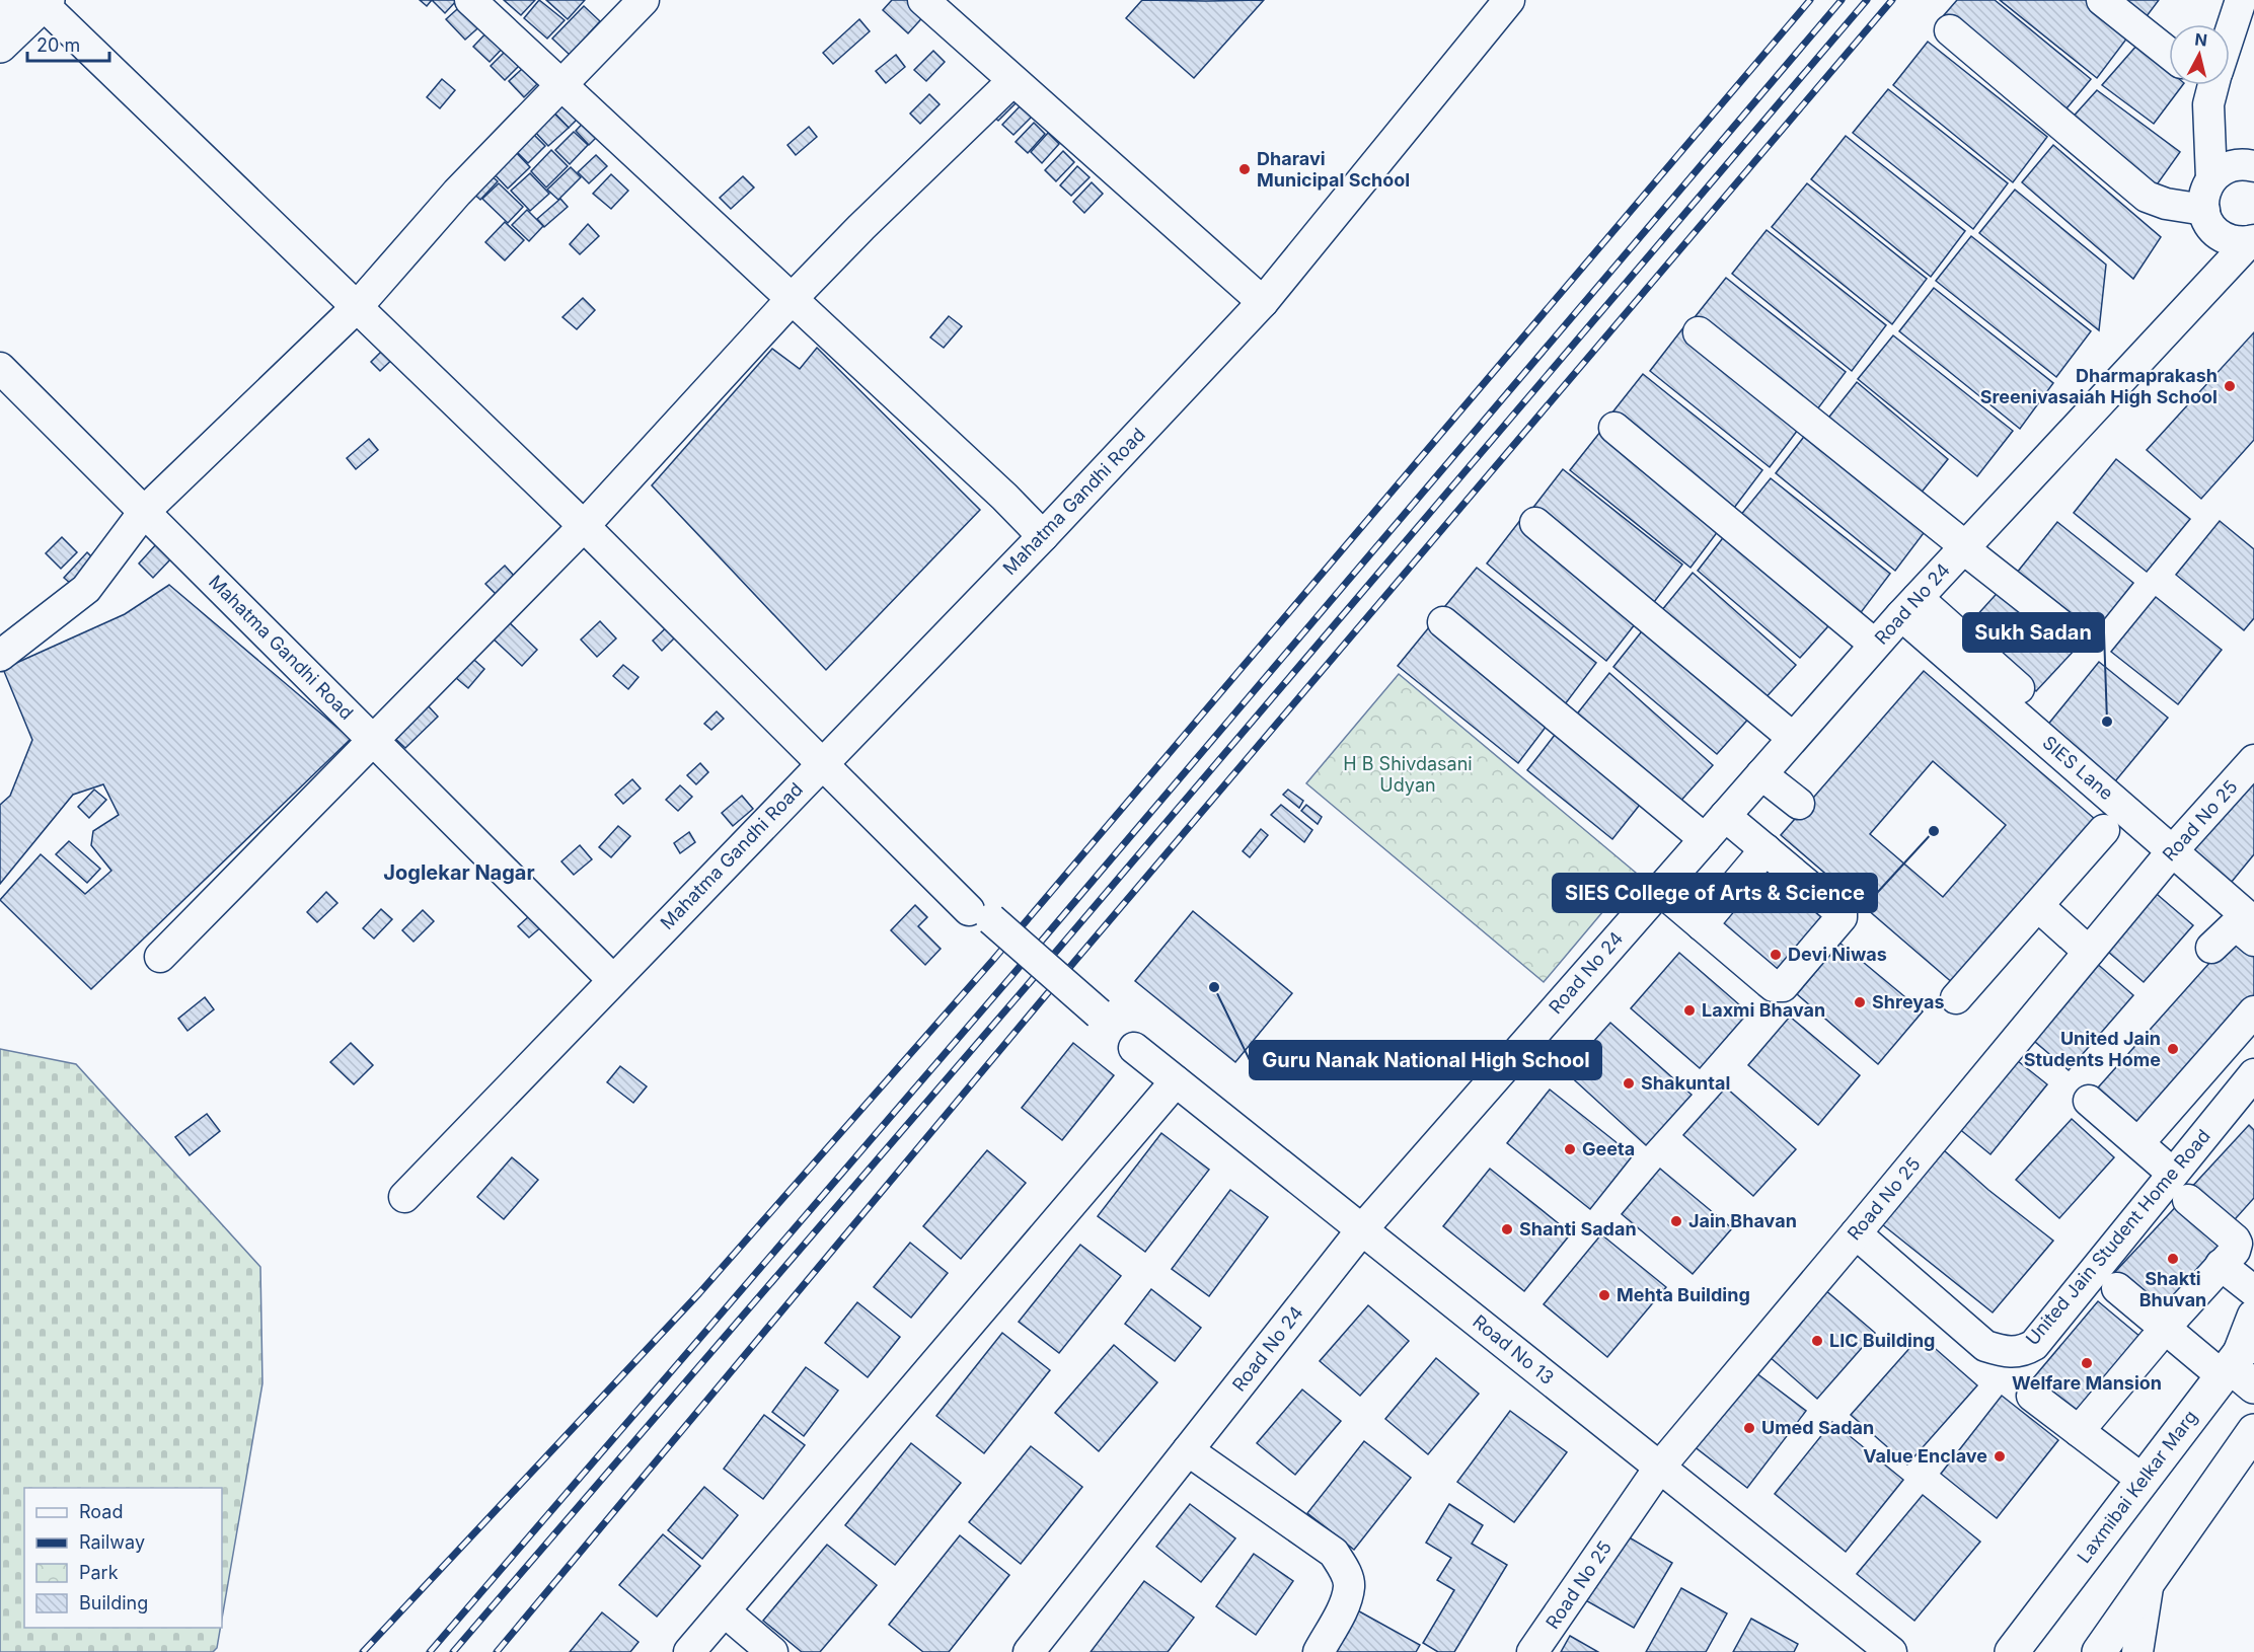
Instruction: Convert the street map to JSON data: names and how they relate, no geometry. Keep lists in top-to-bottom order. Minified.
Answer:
{"streets":{"main road":["Laxmibai Kelkar Marg"],"street":["Mahatma Gandhi Road","Road No 24","SIES Lane","Road No 25","United Jain Student Home Road","Road No 13"]},"crossings":[["Road No 24","SIES Lane"],["Road No 24","Road No 13"],["SIES Lane","Road No 25"],["Road No 25","United Jain Student Home Road"],["Road No 25","Road No 13"]],"districts":["Joglekar Nagar"],"parks":["H B Shivdasani Udyan"],"places":["Dharavi Municipal School","Dharmaprakash Sreenivasaiah High School","Sukh Sadan","SIES College of Arts & Science","Devi Niwas","Guru Nanak National High School","Shreyas","Laxmi Bhavan","United Jain Students Home","Shakuntal","Geeta","Jain Bhavan","Shanti Sadan","Shakti Bhuvan","Mehta Building","LIC Building","Welfare Mansion","Umed Sadan","Value Enclave"],"legend":["Road","Railway","Park","Building"],"scale_bar":"20 m","north":"top"}
